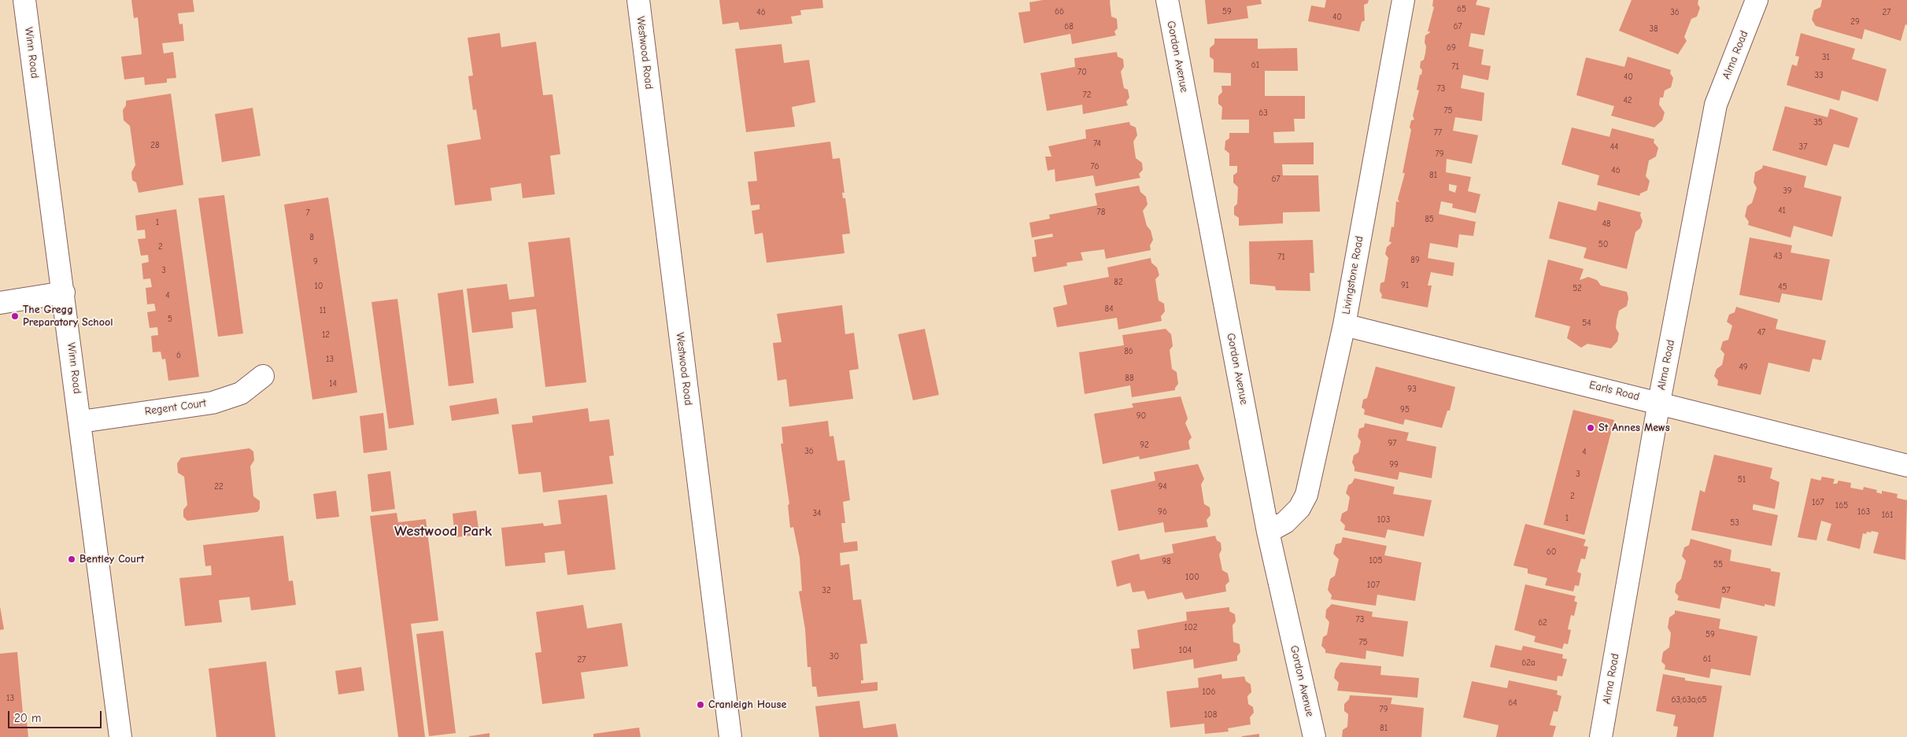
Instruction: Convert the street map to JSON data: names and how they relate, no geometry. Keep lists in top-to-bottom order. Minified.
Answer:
{"streets":{"street":["Winn Road","Westwood Road","Alma Road","Gordon Avenue","Livingstone Road","Earls Road","Regent Court"]},"crossings":[["Winn Road","Regent Court"],["Alma Road","Earls Road"],["Gordon Avenue","Livingstone Road"],["Livingstone Road","Earls Road"]],"districts":["Westwood Park"],"places":["The Gregg Preparatory School","St Annes Mews","Bentley Court","Cranleigh House"],"house_numbers":["65","66","59","46","36","27","40","29","68","67","38","69","31","61","71","70","33","40","73","72","42","75","63","35","77","74","28","44","37","79","76","46","81","67","39","41","78","7","85","1","48","8","50","2","43","71","89","9","3","82","91","10","45","52","4","84","11","5","54","47","12","86","6","13","49","88","14","93","95","90","97","92","36","4","99","3","51","22","94","2","167","165","96","163","34","161","1","103","53","60","105","98","55","100","107","32","57","73","62","102","59","75","104","30","61","27","62a","106","13","63;63a;65","64","79","108","81"],"scale_bar":"20 m"}
